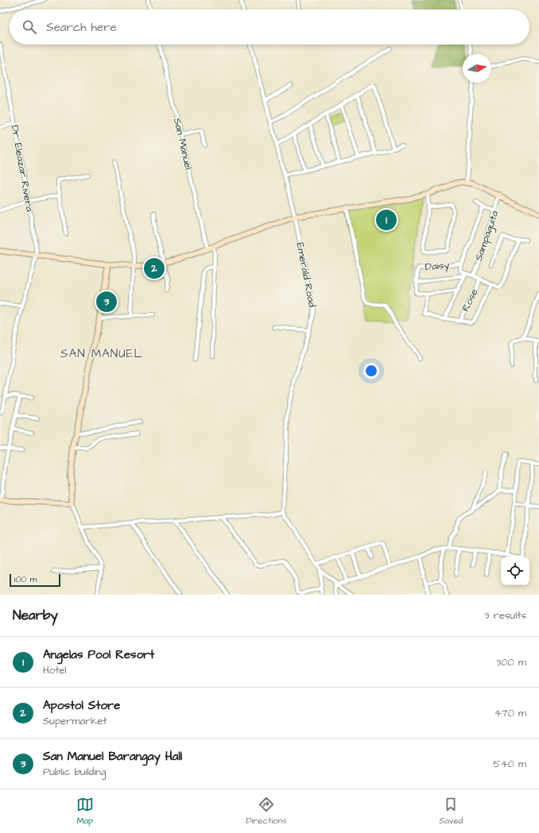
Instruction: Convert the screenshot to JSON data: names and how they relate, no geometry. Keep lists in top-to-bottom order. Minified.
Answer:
{"streets":{"street":["San Manuel","Dr. Eleazar Rivera","Sampaguita","Daisy","Emerald Road","Rose"]},"districts":["SAN MANUEL"],"scale_bar":"100 m","north":"right","page":{"search":"Search here","pins":["1","2","3"],"scale":"100 m","heading":["Nearby","3 results"],"list":[{"mark":"1","name":"Angelas Pool Resort","note":"Hotel","value":"300 m"},{"mark":"2","name":"Apostol Store","note":"Supermarket","value":"470 m"},{"mark":"3","name":"San Manuel Barangay Hall","note":"Public building","value":"540 m"}],"nav":["Map","Directions","Saved"]}}
